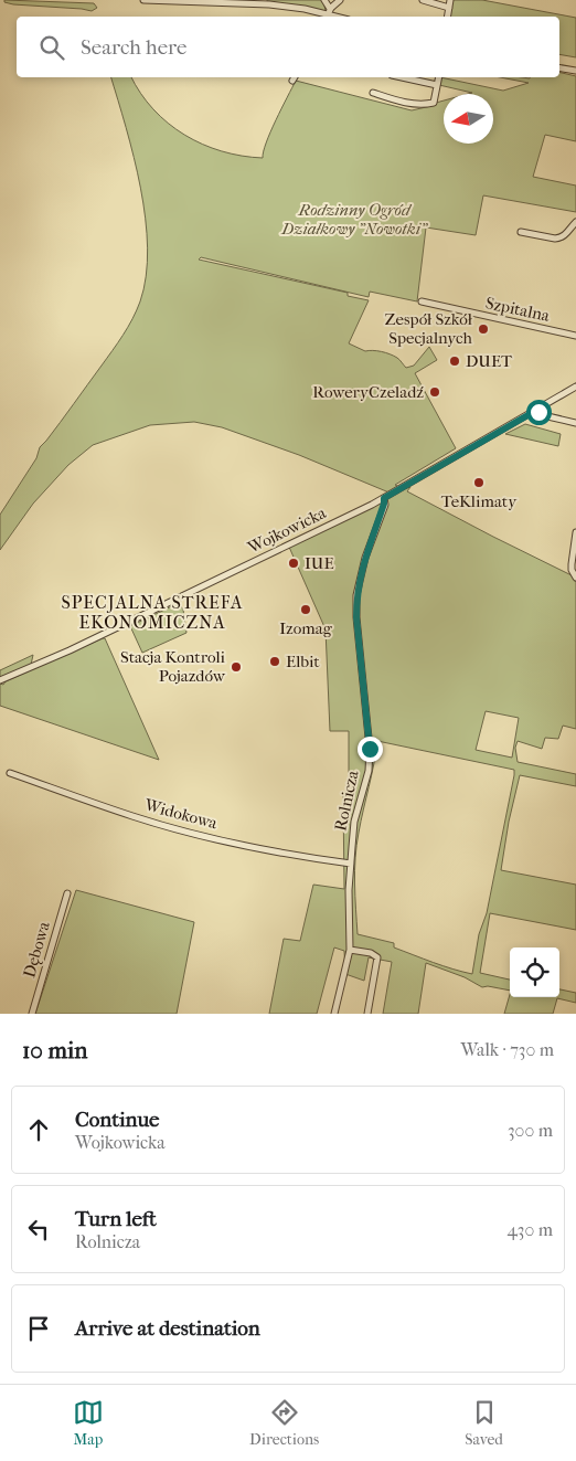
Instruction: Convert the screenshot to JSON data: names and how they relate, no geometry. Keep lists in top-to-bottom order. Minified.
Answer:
{"streets":{"street":["Szpitalna","Wojkowicka","Rolnicza","Widokowa","Dębowa"]},"crossings":[["Wojkowicka","Rolnicza"],["Rolnicza","Widokowa"]],"districts":["SPECJALNA STREFA EKONOMICZNA"],"parks":["Rodzinny Ogród Działkowy \"Nowotki\""],"places":["Zespół Szkół Specjalnych","DUET","RoweryCzeladź","TeKlimaty","IUE","Izomag","Elbit","Stacja Kontroli Pojazdów"],"north":"left","page":{"search":"Search here","heading":["10 min","Walk · 730 m"],"list":[["Continue","Wojkowicka","300 m"],["Turn left","Rolnicza","430 m"],"Arrive at destination"],"nav":["Map","Directions","Saved"]}}
